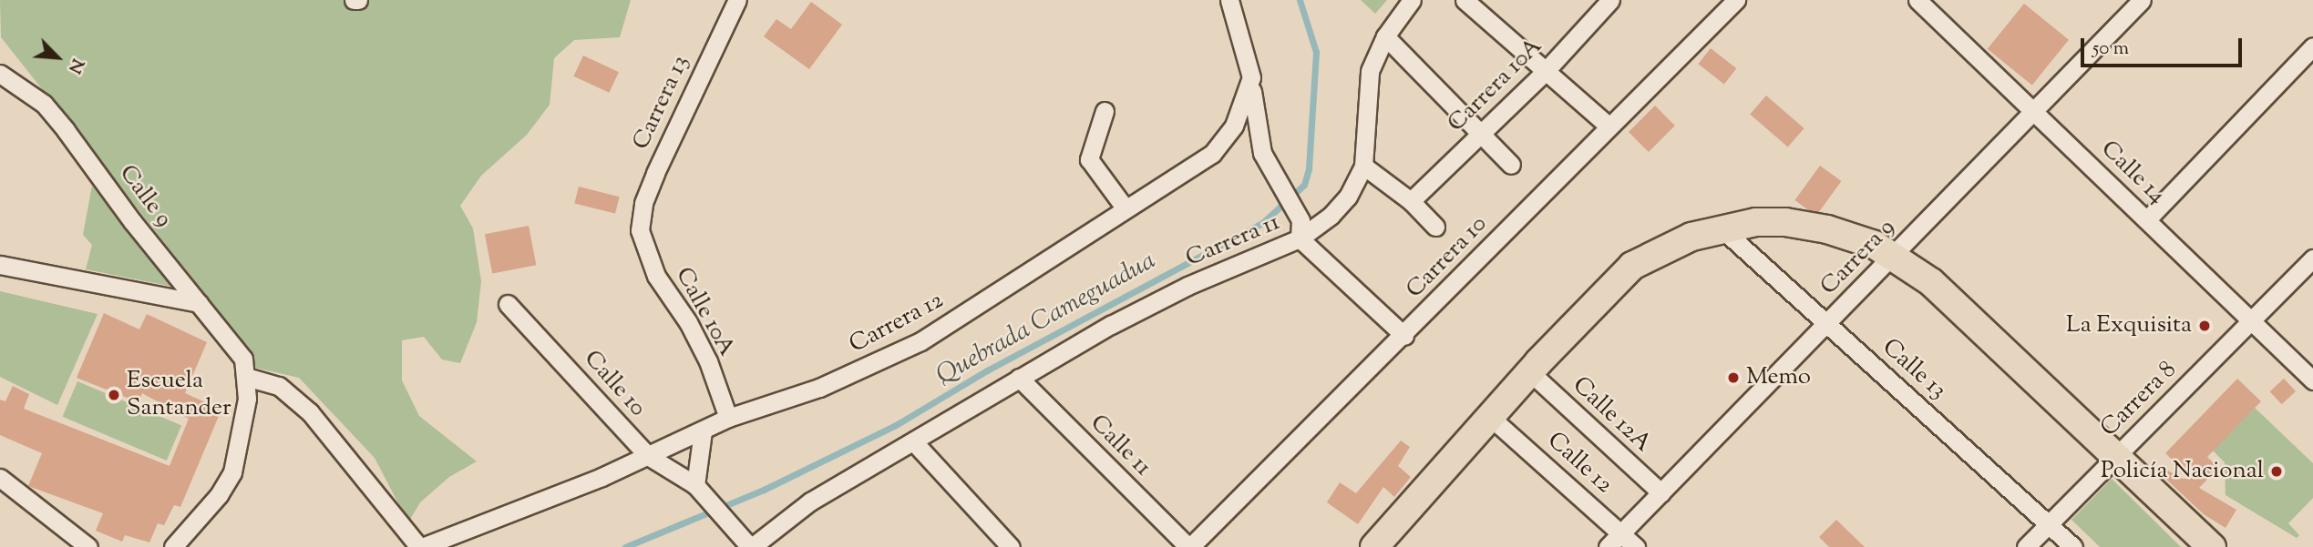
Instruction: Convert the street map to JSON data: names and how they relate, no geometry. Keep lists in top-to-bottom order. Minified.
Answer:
{"streets":{"street":["Carrera 10A","Carrera 13","Calle 14","Calle 9","Carrera 11","Carrera 10","Carrera 9","Calle 10A","Carrera 12","Calle 13","Calle 10","Carrera 8","Calle 12A","Calle 11","Calle 12"]},"crossings":[["Carrera 13","Calle 10A"],["Calle 14","Carrera 9"],["Calle 14","Carrera 8"],["Carrera 11","Calle 10"],["Carrera 11","Calle 11"],["Carrera 10","Calle 11"],["Carrera 9","Calle 13"],["Carrera 9","Calle 12A"],["Carrera 9","Calle 12"],["Calle 10A","Carrera 12"],["Carrera 12","Calle 10"],["Calle 13","Carrera 8"]],"water":["Quebrada Cameguadua"],"places":["La Exquisita","Memo","Escuela Santander","Policía Nacional"],"scale_bar":"50 m","north":"bottom right"}
